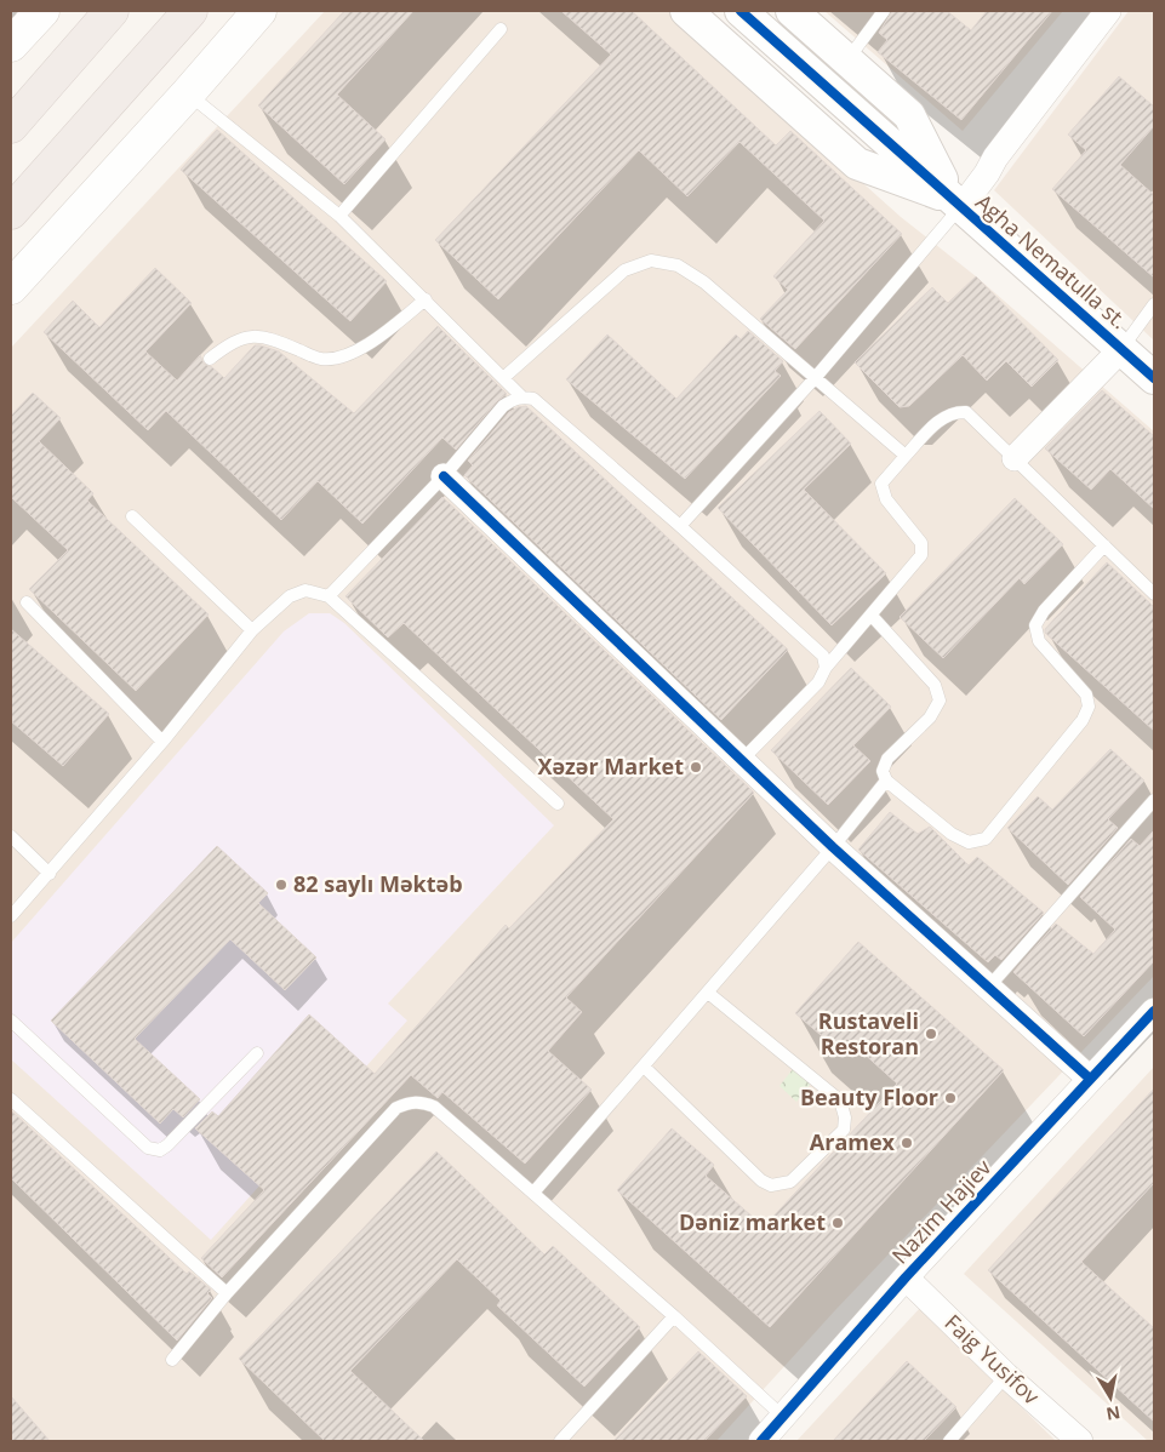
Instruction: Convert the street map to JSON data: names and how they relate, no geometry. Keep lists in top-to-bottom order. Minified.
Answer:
{"streets":{"street":["Agha Nematulla st.","Nazim Hajiev","Faig Yusifov"]},"crossings":[["Nazim Hajiev","Faig Yusifov"]],"places":["Xəzər Market","82 saylı Məktəb","Rustaveli Restoran","Beauty Floor","Aramex","Dəniz market"],"north":"bottom"}
